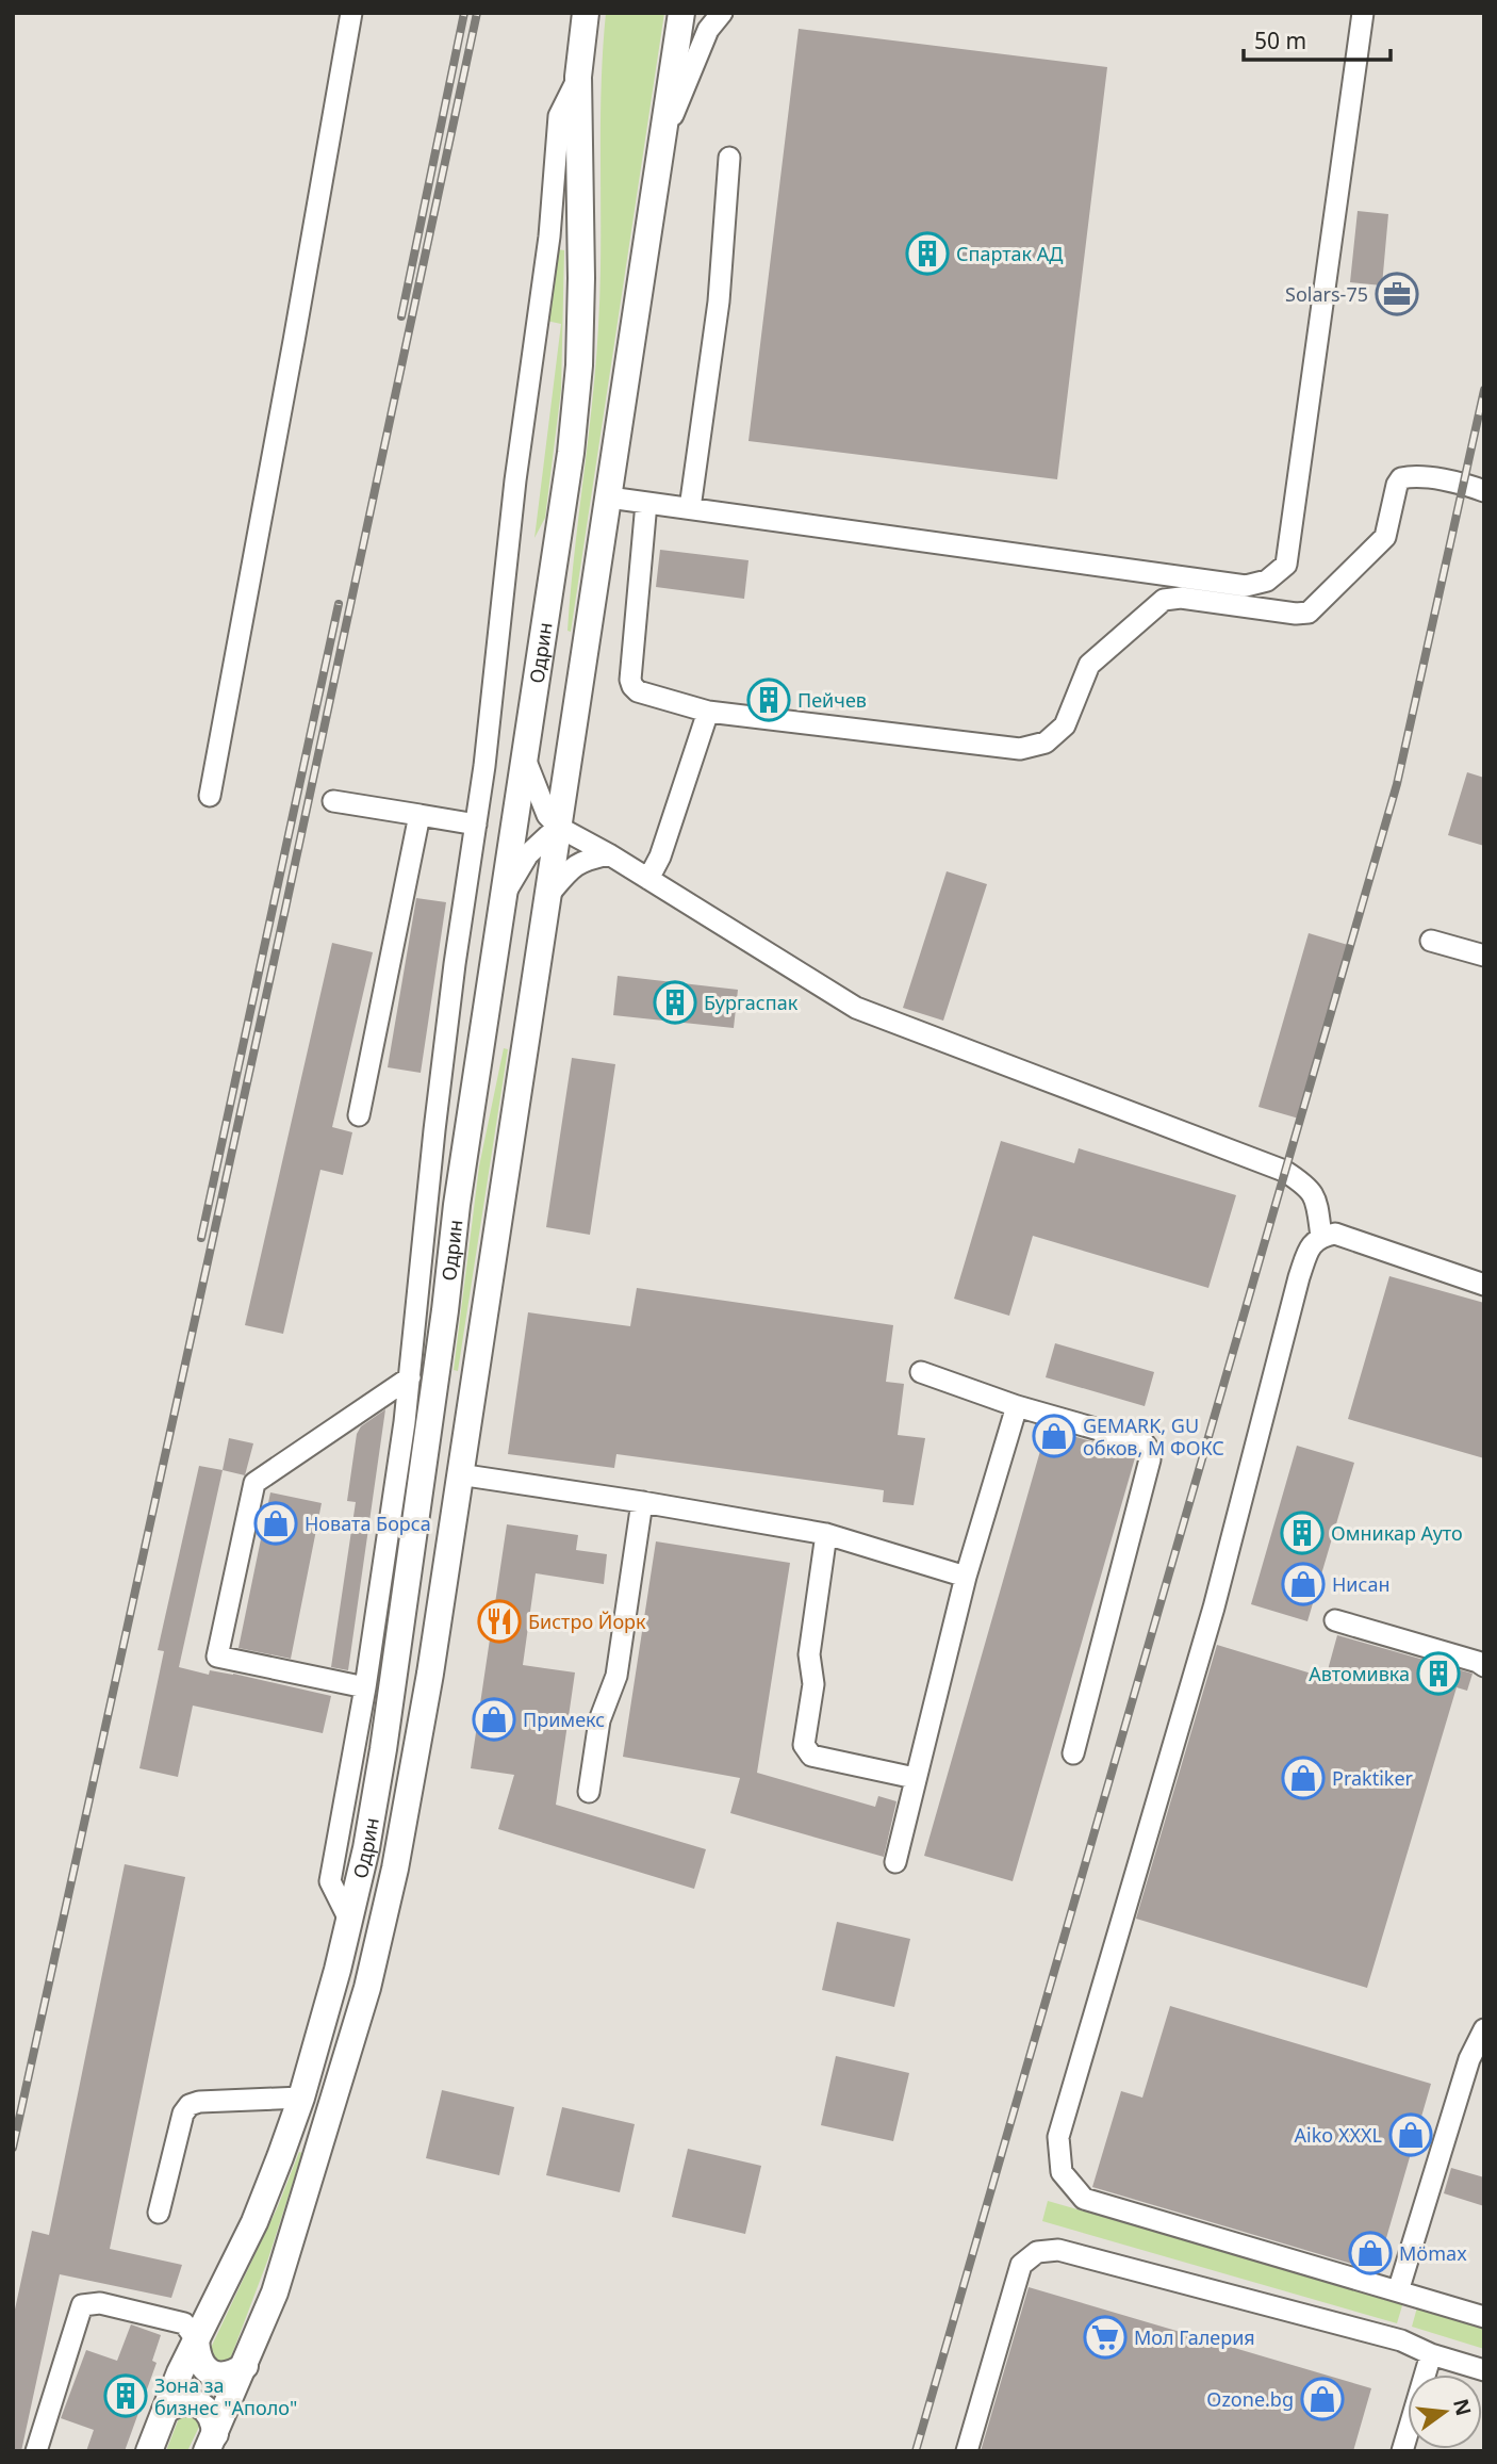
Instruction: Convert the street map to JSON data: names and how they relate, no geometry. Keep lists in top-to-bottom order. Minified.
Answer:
{"streets":{"main road":["Одрин"]},"places":{"building":["Спартак АД","Пейчев","Бургаспак","Омникар Ауто","Автомивка","Зона за бизнес \"Aполо\""],"office":["Solars-75"],"shop":["GEMARK, GU обков, М ФОКС","Новата Борса","Нисан","Примекс","Praktiker","Aiko XXXL","Mömax","Ozone.bg"],"restaurant":["Бистро Йорк"],"supermarket":["Мол Галерия"]},"scale_bar":"50 m","north":"right"}
